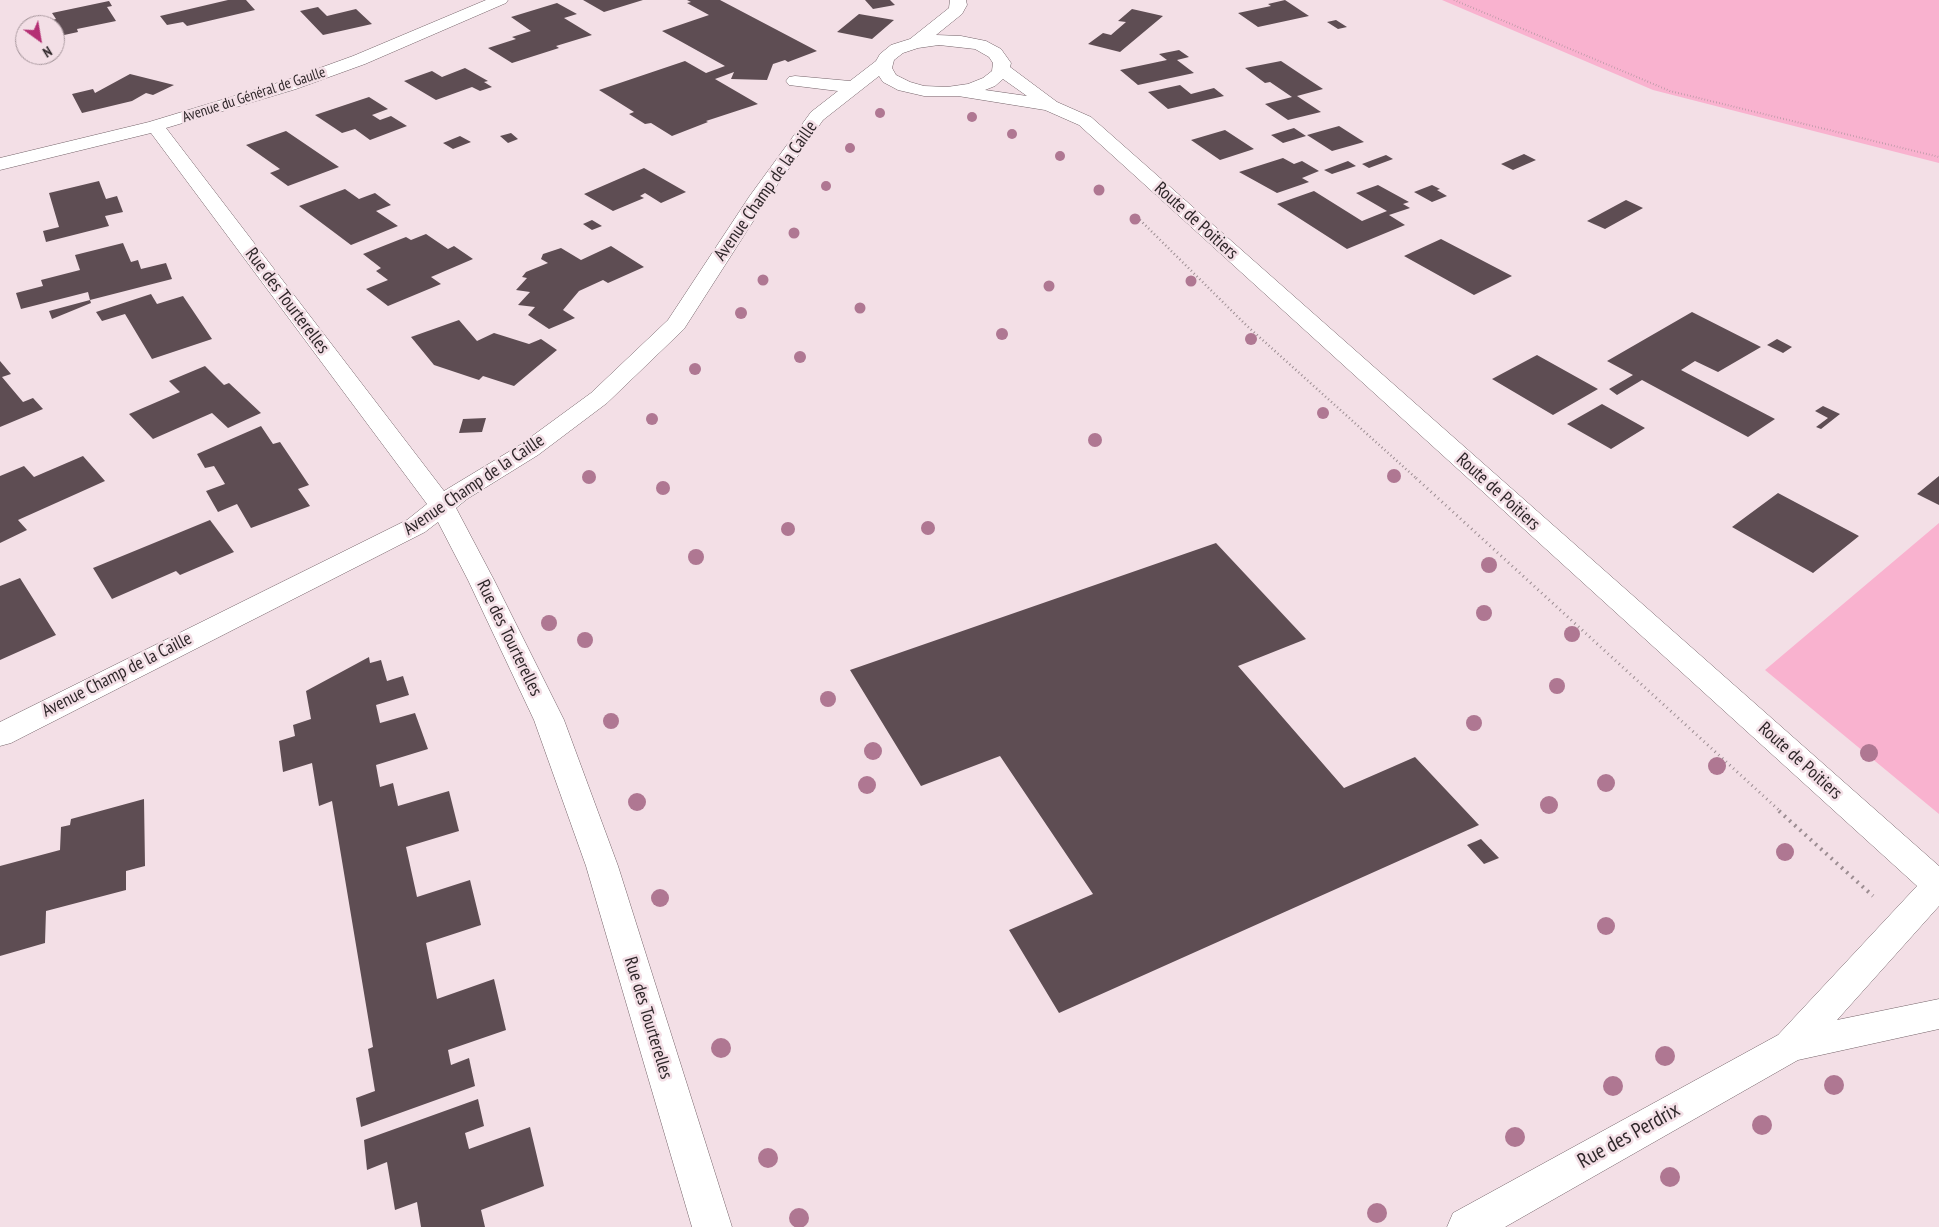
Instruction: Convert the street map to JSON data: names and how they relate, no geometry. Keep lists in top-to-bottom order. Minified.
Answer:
{"streets":{"street":["Avenue du Général de Gaulle","Avenue Champ de la Caille","Route de Poitiers","Rue des Tourterelles","Rue des Perdrix"]},"crossings":[["Avenue du Général de Gaulle","Rue des Tourterelles"],["Avenue Champ de la Caille","Rue des Tourterelles"],["Route de Poitiers","Rue des Perdrix"]],"north":"bottom right"}
